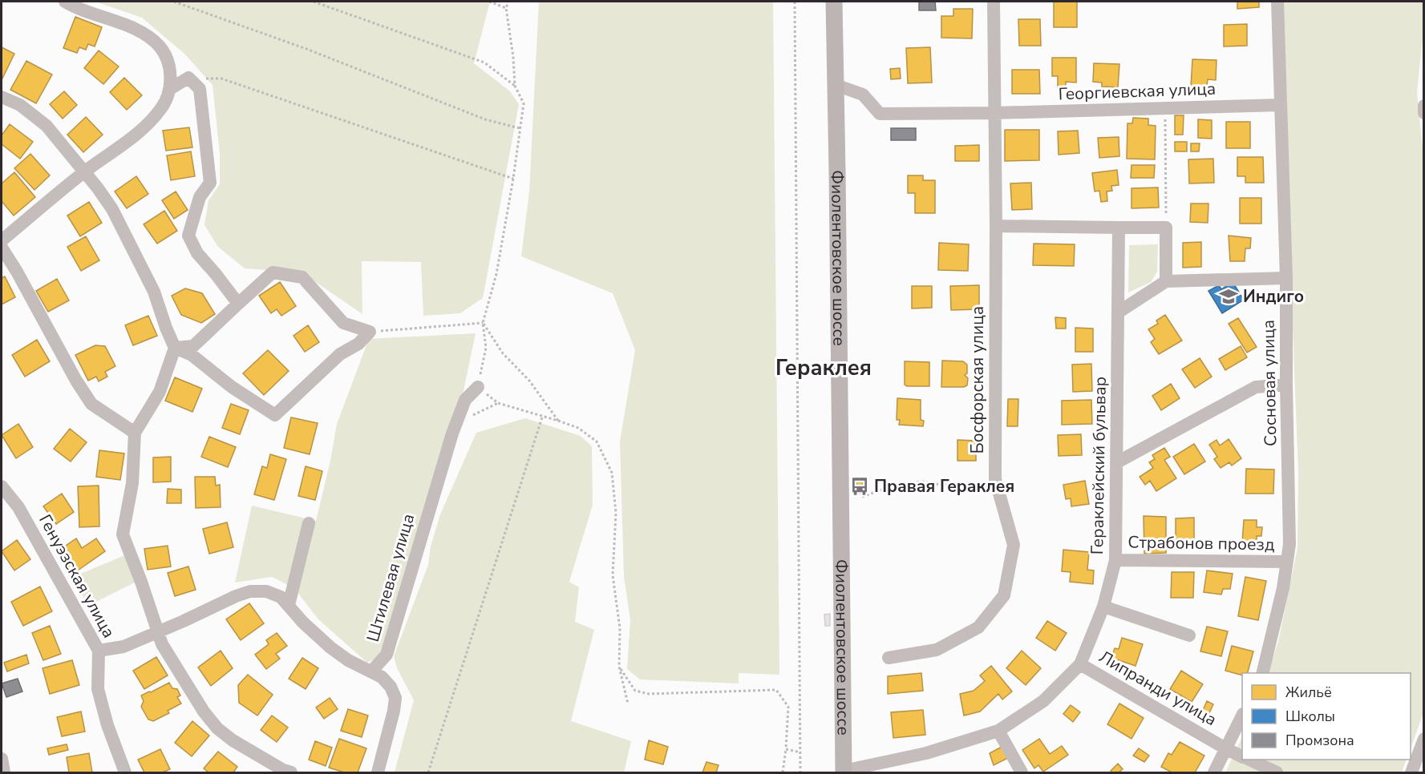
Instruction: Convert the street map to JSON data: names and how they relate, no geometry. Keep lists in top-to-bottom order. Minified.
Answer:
{"streets":{"main road":["Фиолентовское шоссе"],"street":["Георгиевская улица","Босфорская улица","Сосновая улица","Гераклейский бульвар","Страбонов проезд","Генуэзская улица","Штилевая улица","Липранди улица"]},"crossings":[["Георгиевская улица","Фиолентовское шоссе"],["Георгиевская улица","Босфорская улица"],["Георгиевская улица","Сосновая улица"],["Фиолентовское шоссе","Гераклейский бульвар"],["Сосновая улица","Страбонов проезд"],["Гераклейский бульвар","Страбонов проезд"],["Гераклейский бульвар","Липранди улица"]],"districts":["Гераклея"],"places":{"school or university":["Индиго"],"bus stop":["Правая Гераклея"]},"legend":["Жильё","Школы","Промзона"]}
